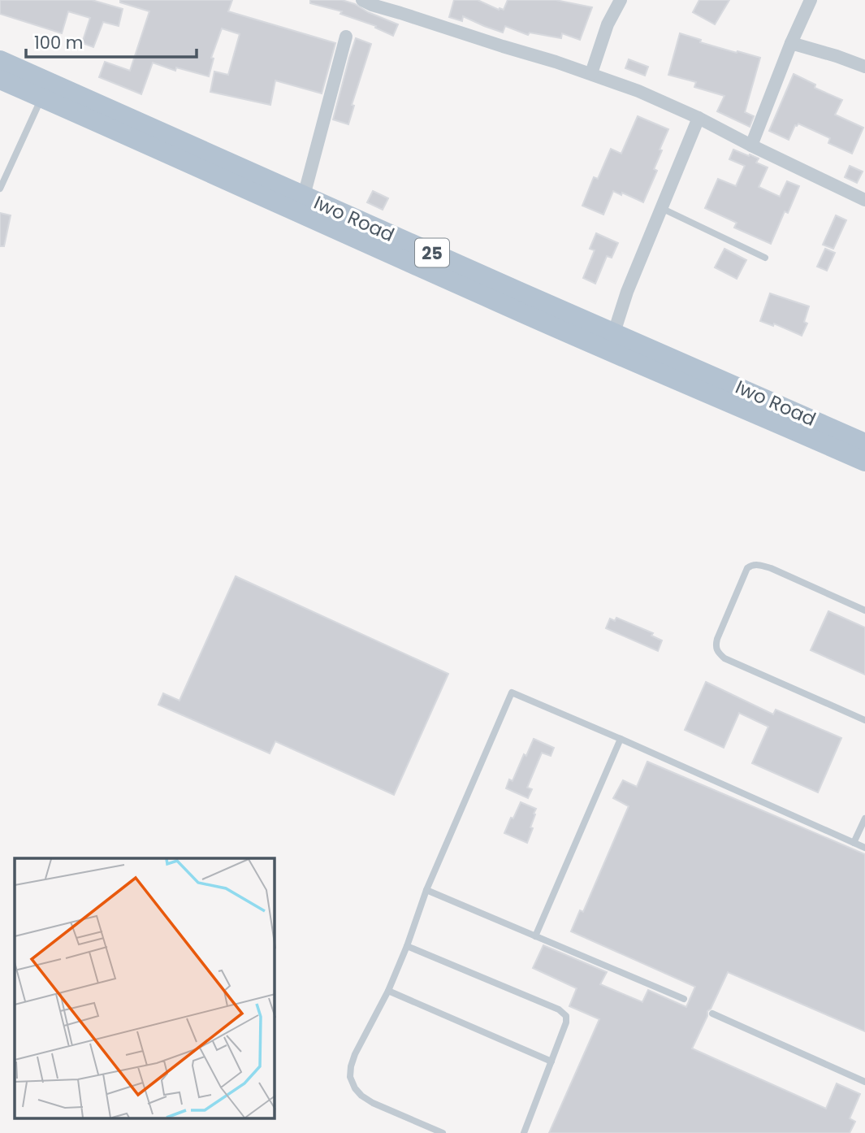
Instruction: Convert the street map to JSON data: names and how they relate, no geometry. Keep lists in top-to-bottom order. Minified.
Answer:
{"streets":{"main road":["Iwo Road","25"]},"scale_bar":"100 m"}
